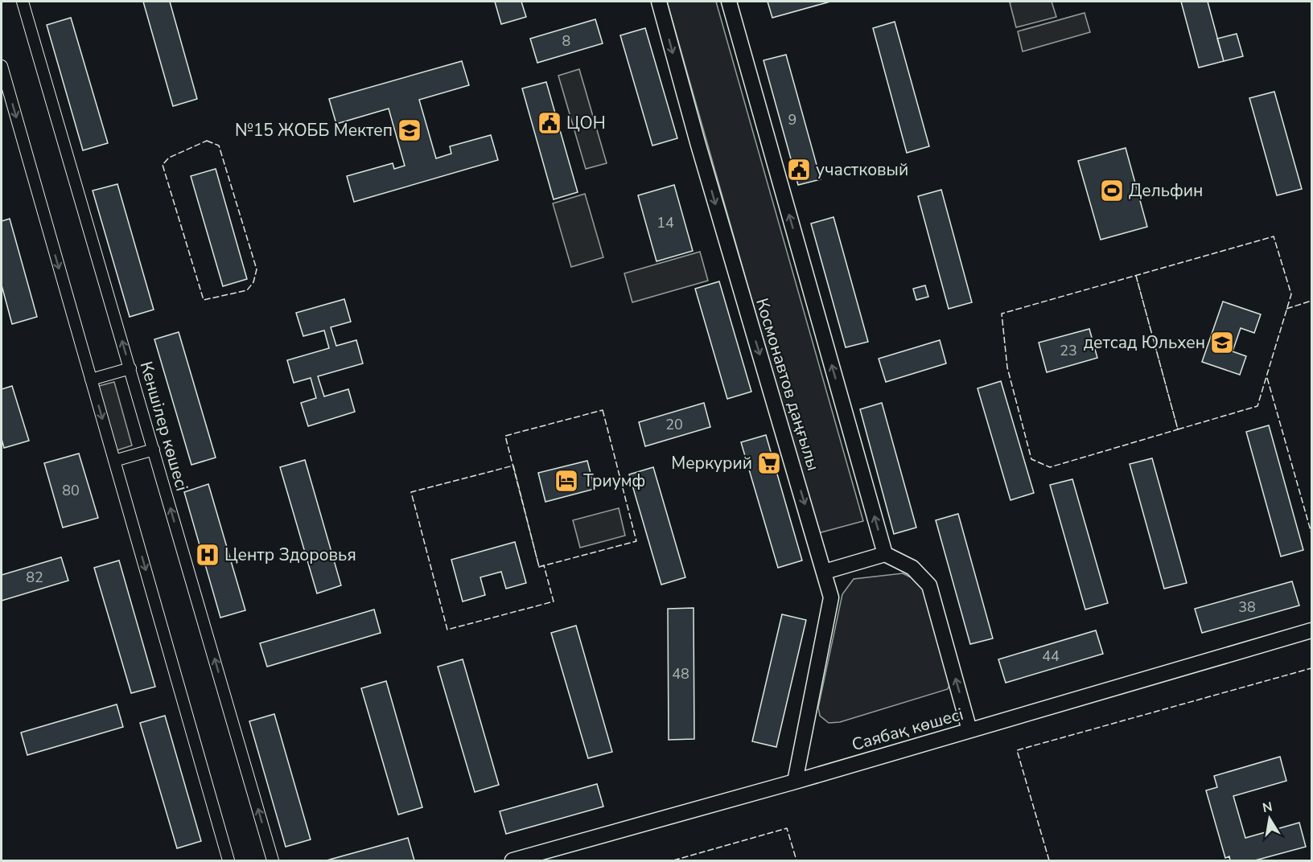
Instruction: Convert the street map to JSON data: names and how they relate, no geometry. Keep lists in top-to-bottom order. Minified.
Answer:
{"streets":{"street":["Космонавтов даңғылы","Кеншілер көшесі","Саябақ көшесі"]},"crossings":[["Космонавтов даңғылы","Саябақ көшесі"]],"places":{"public building":["ЦОН","участковый"],"school or university":["№15 ЖОББ Мектеп","детсад Юльхен"],"sports":["Дельфин"],"supermarket":["Меркурий"],"hotel":["Триумф"],"hospital":["Центр Здоровья"]},"house_numbers":["8","9","14","23","20","80","82","38","44","48"],"north":"top"}
